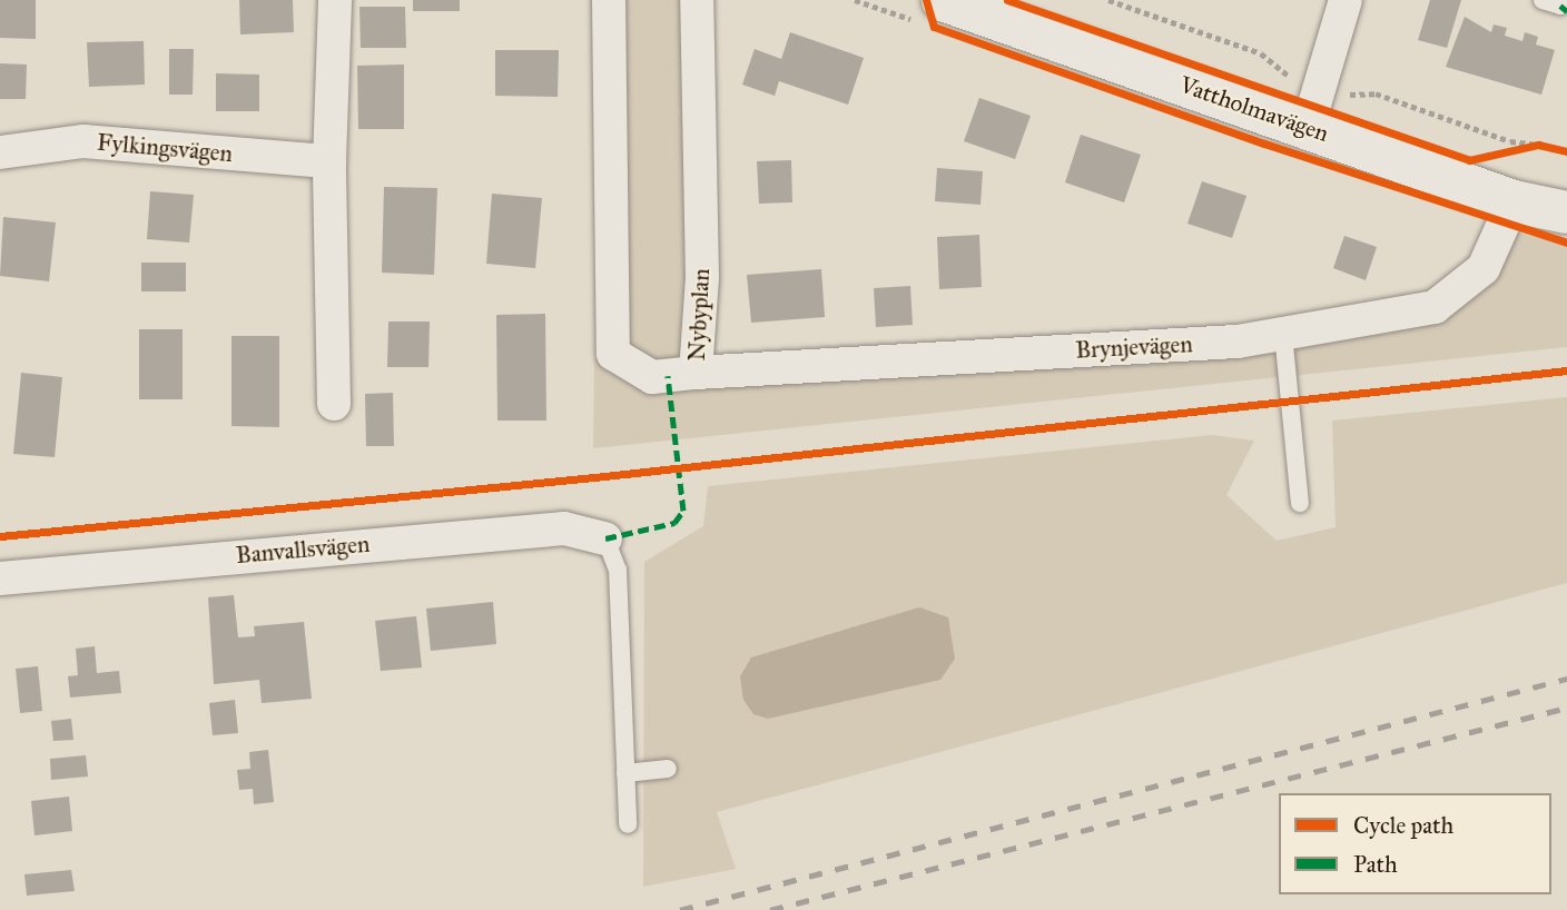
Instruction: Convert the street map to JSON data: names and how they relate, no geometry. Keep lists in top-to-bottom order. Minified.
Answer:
{"streets":{"main road":["Vattholmavägen"],"street":["Fylkingsvägen","Nybyplan","Brynjevägen","Banvallsvägen"]},"crossings":[["Vattholmavägen","Brynjevägen"],["Nybyplan","Brynjevägen"]],"legend":["Cycle path","Path"]}
